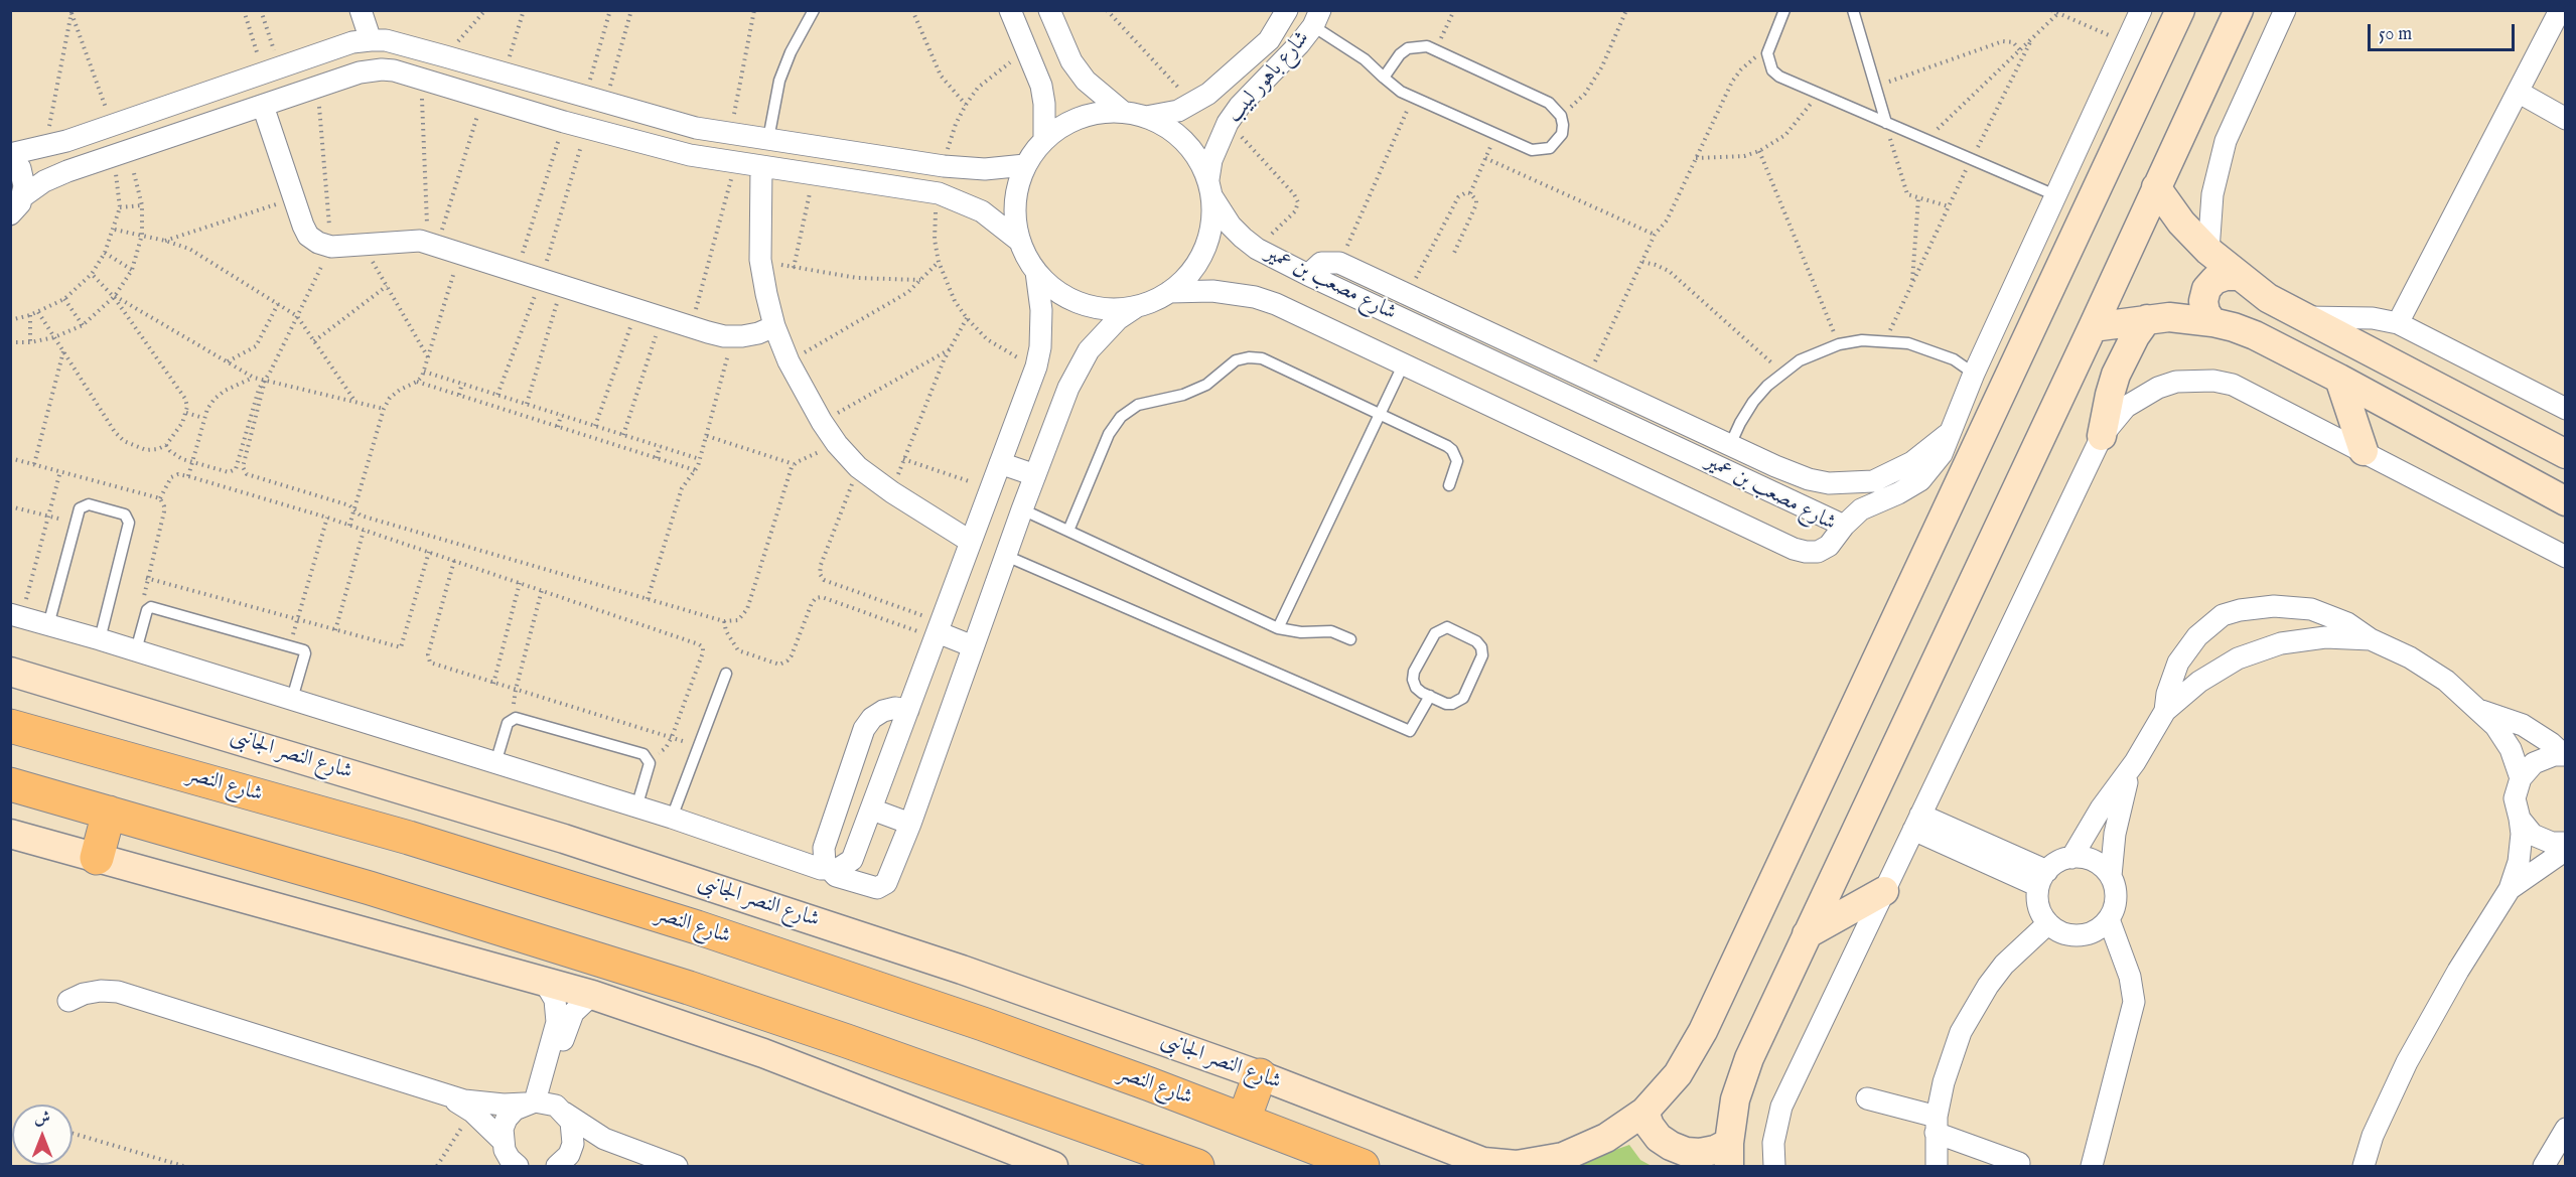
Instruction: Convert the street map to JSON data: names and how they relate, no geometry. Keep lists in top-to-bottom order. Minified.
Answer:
{"streets":{"main road":["شارع النصر"],"street":["شارع باهور لبيب","شارع مصعب بن عمير","شارع النصر الجانبى"]},"crossings":[["شارع باهور لبيب","شارع مصعب بن عمير"]],"scale_bar":"50 m","north":"top"}
